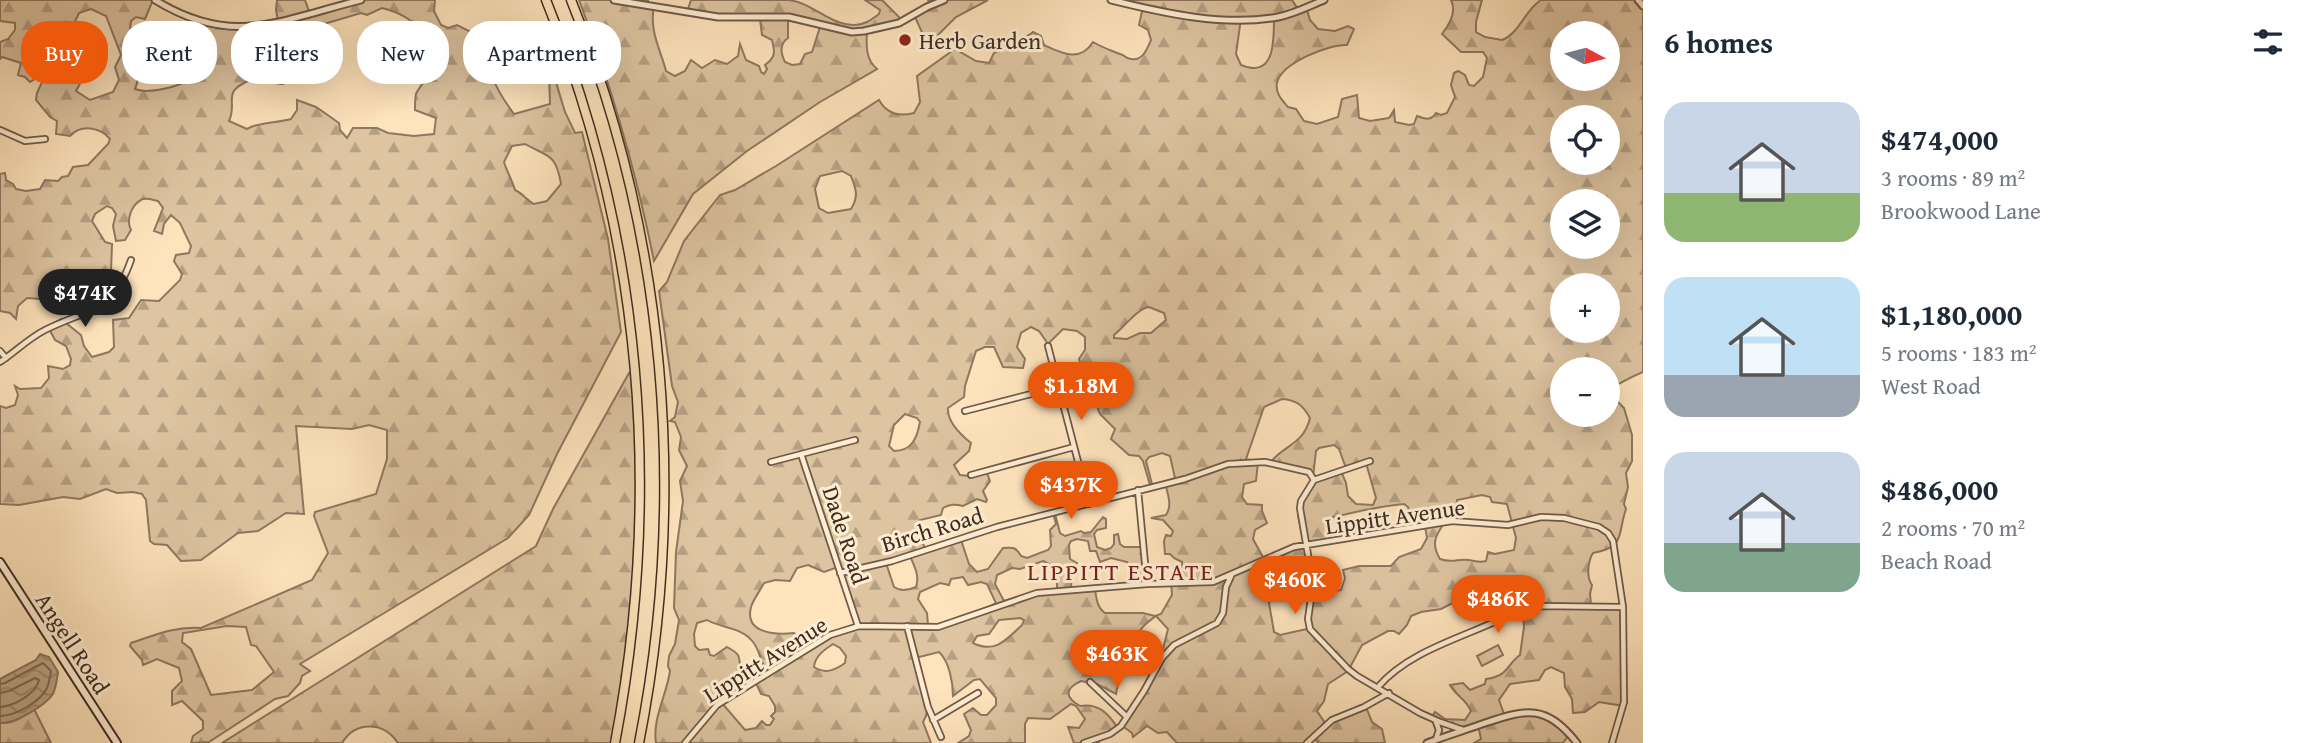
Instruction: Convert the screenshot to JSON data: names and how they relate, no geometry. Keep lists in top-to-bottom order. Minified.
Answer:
{"streets":{"main road":["Angell Road"],"street":["Lippitt Avenue","Birch Road","Dade Road"]},"crossings":[["Lippitt Avenue","Dade Road"],["Birch Road","Dade Road"]],"districts":["LIPPITT ESTATE"],"places":["Herb Garden"],"north":"right","page":{"heading":"6 homes","map_buttons":["+","−"],"chip":["Buy","Rent","Filters","New","Apartment"],"list":[{"name":"$474,000","note":"3 rooms · 89 m² · Brookwood Lane"},{"name":"$1,180,000","note":"5 rooms · 183 m² · West Road"},{"name":"$486,000","note":"2 rooms · 70 m² · Beach Road"}],"price":["$474K","$1.18M","$437K","$460K","$486K","$463K"]}}
